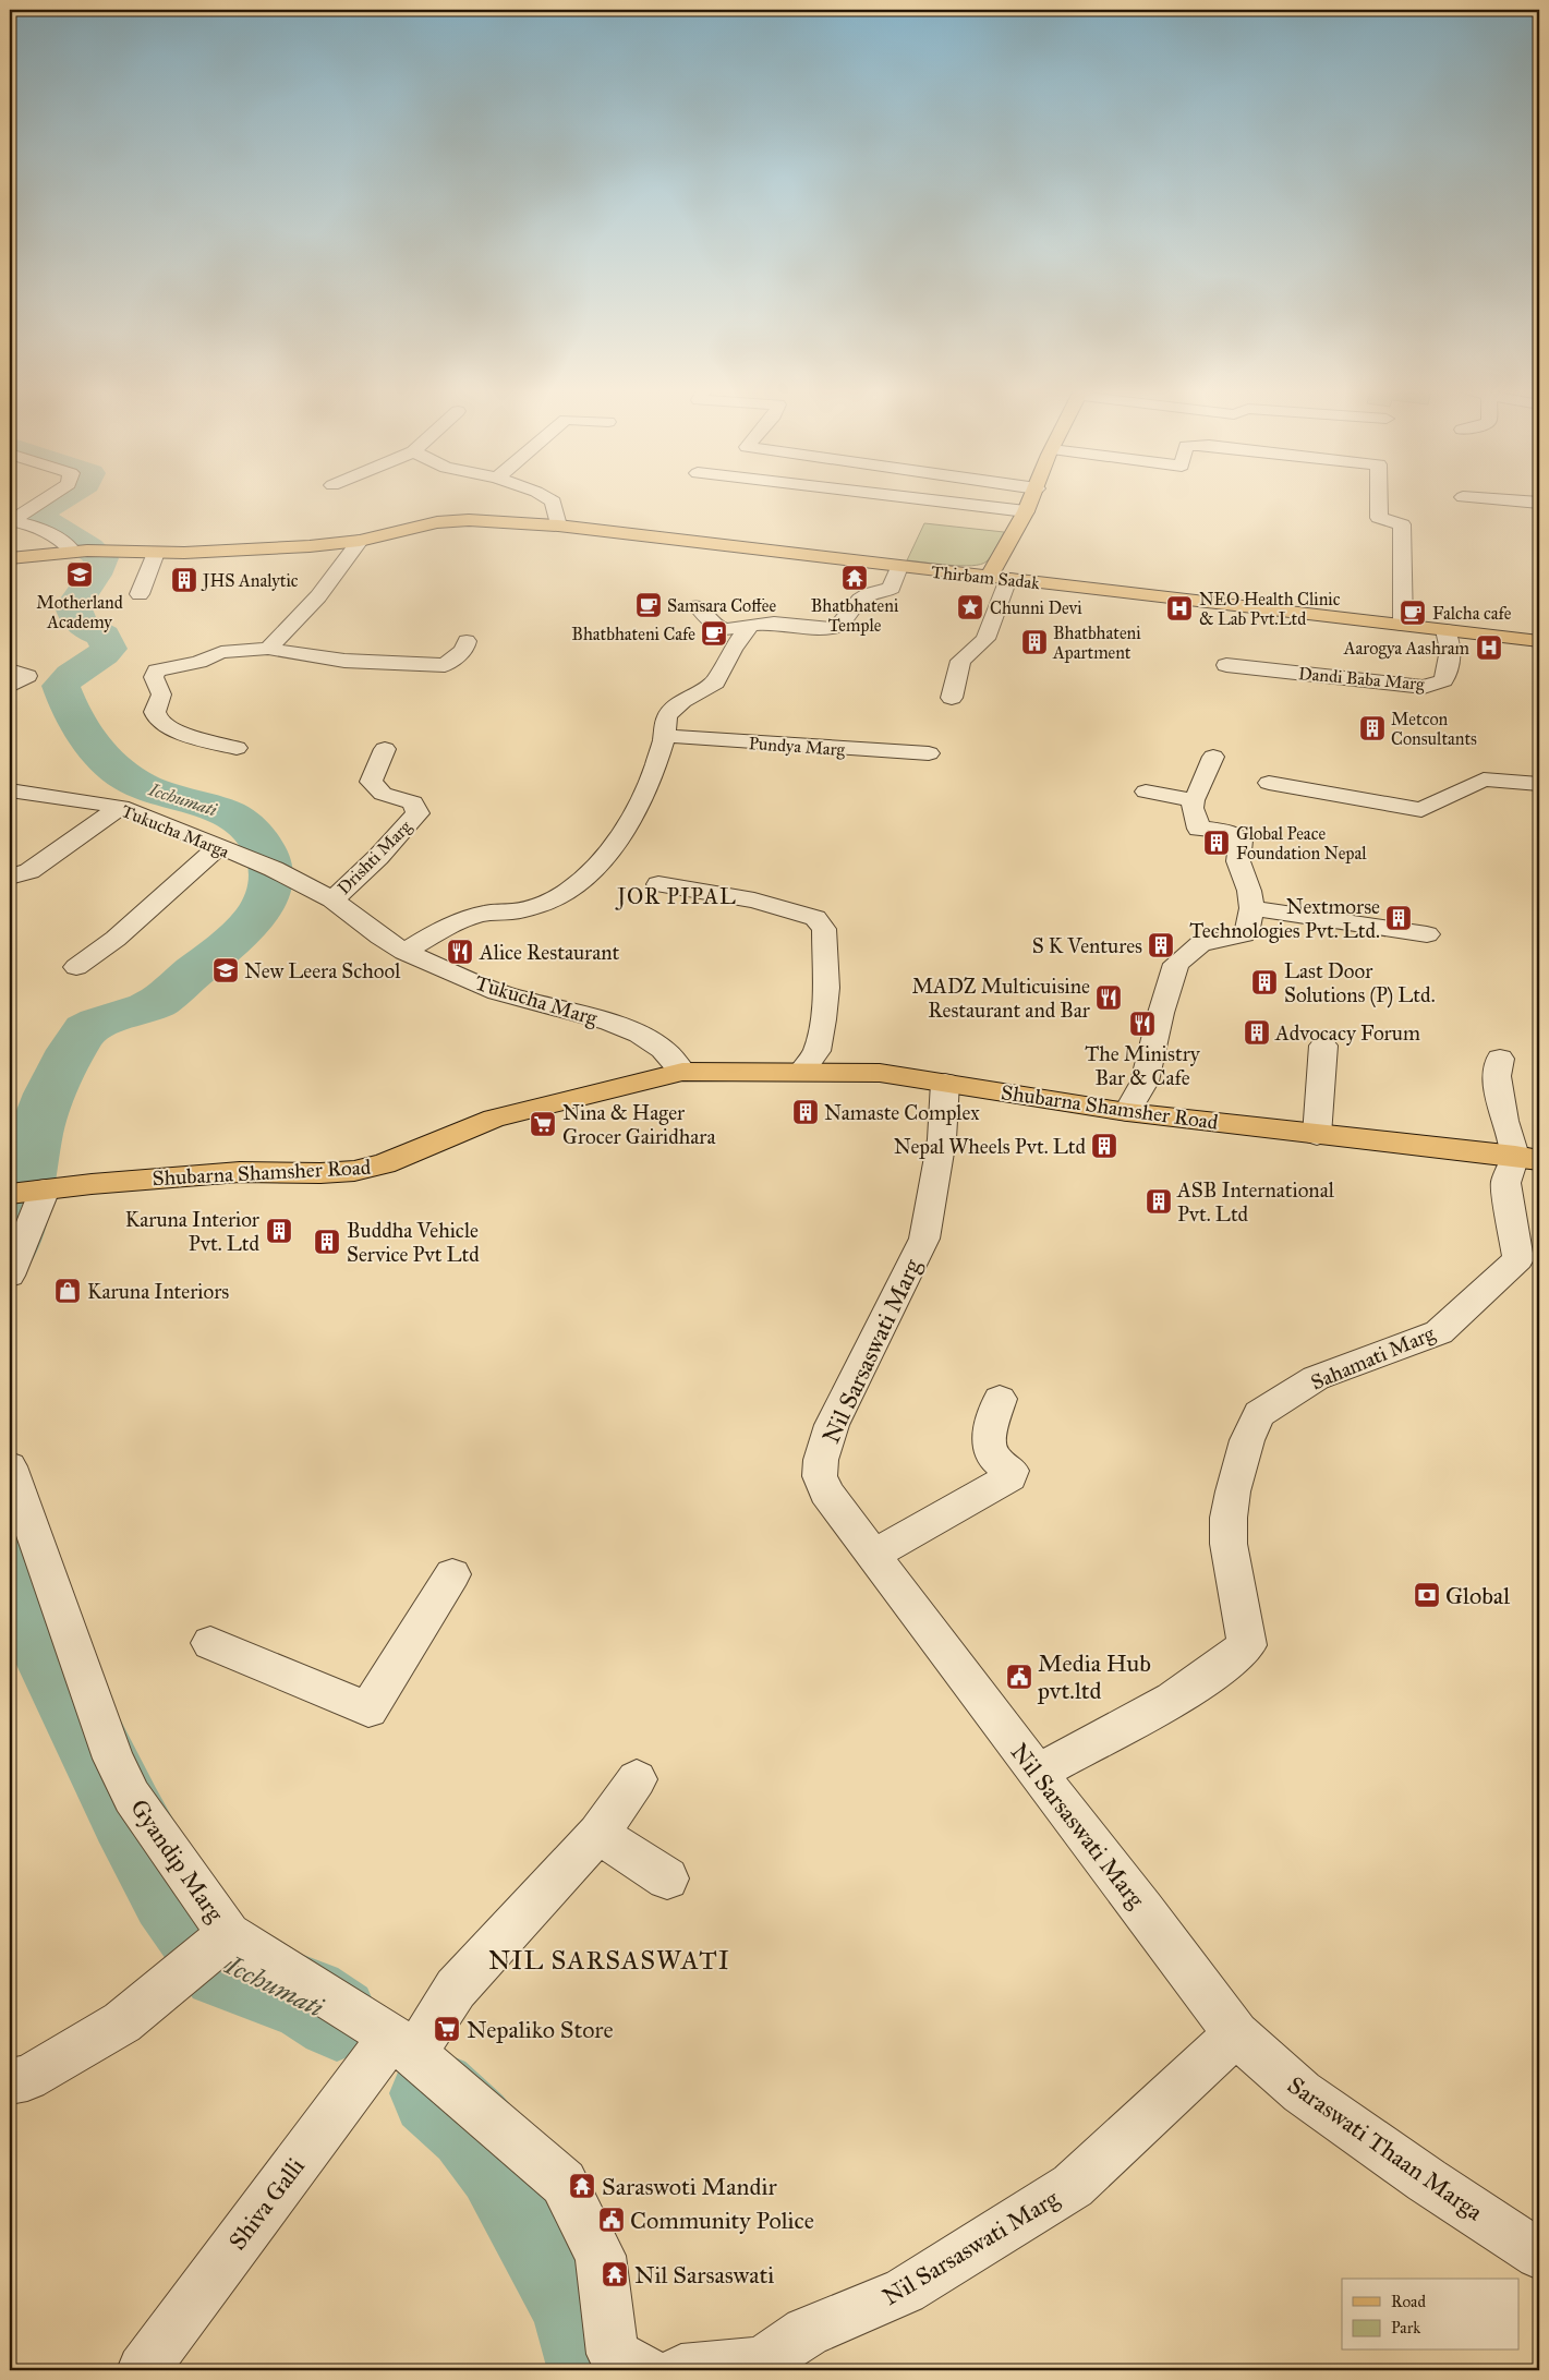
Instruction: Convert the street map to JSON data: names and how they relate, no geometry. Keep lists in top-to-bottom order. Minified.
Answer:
{"streets":{"main road":["Thirbam Sadak","Shubarna Shamsher Road"],"street":["Dandi Baba Marg","Pundya Marg","Tukucha Marga","Drishti Marg","Tukucha Marg","Nil Sarsaswati Marg","Sahamati Marg","Gyandip Marg","Saraswati Thaan Marga","Shiva Galli"]},"crossings":[["Thirbam Sadak","Dandi Baba Marg"],["Tukucha Marga","Tukucha Marg"],["Drishti Marg","Tukucha Marg"],["Tukucha Marg","Shubarna Shamsher Road"],["Shubarna Shamsher Road","Nil Sarsaswati Marg"],["Shubarna Shamsher Road","Sahamati Marg"],["Nil Sarsaswati Marg","Sahamati Marg"],["Nil Sarsaswati Marg","Saraswati Thaan Marga"],["Gyandip Marg","Shiva Galli"]],"districts":["JOR PIPAL","NIL SARSASWATI"],"water":["Icchumati"],"places":{"school or university":["Motherland Academy","New Leera School"],"temple":["Bhatbhateni Temple","Saraswoti Mandir","Nil Sarsaswati"],"building":["JHS Analytic","Bhatbhateni Apartment","Metcon Consultants","Global Peace Foundation Nepal","Nextmorse Technologies Pvt. Ltd.","S K Ventures","Last Door Solutions (P) Ltd.","Advocacy Forum","Namaste Complex","Nepal Wheels Pvt. Ltd","ASB International Pvt. Ltd","Karuna Interior Pvt. Ltd","Buddha Vehicle Service Pvt Ltd"],"cafe":["Samsara Coffee","Falcha cafe","Bhatbhateni Cafe"],"place":["Chunni Devi"],"hospital":["NEO Health Clinic & Lab Pvt.Ltd","Aarogya Aashram"],"restaurant":["Alice Restaurant","MADZ Multicuisine Restaurant and Bar","The Ministry Bar & Cafe"],"supermarket":["Nina & Hager Grocer Gairidhara","Nepaliko Store"],"shop":["Karuna Interiors"],"bank":["Global"],"public building":["Media Hub pvt.ltd","Community Police"]},"legend":["Road","Park"]}
